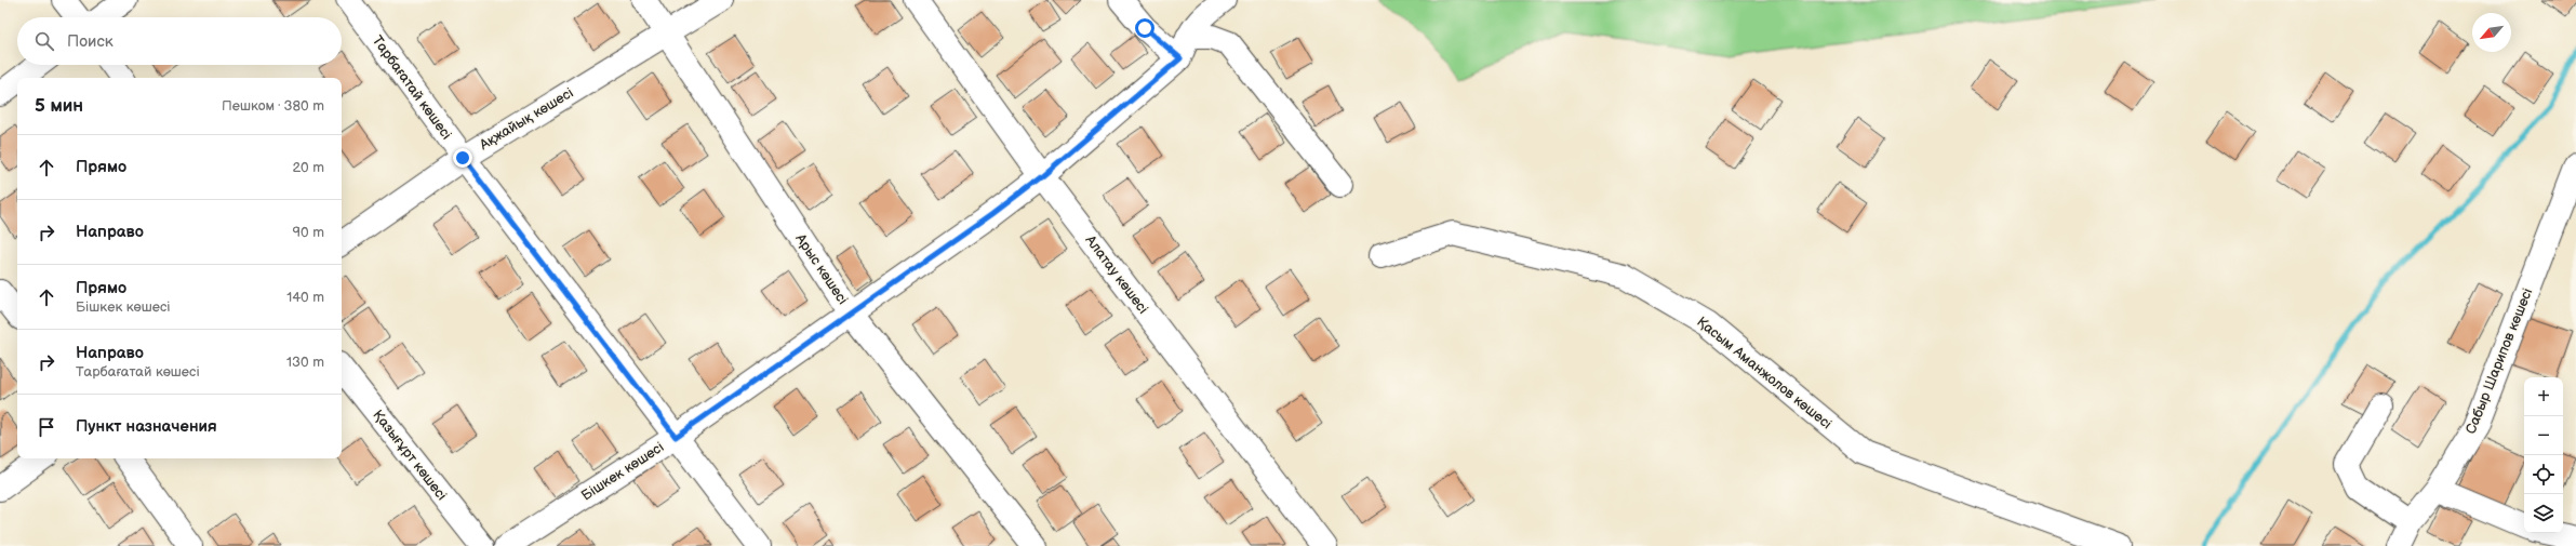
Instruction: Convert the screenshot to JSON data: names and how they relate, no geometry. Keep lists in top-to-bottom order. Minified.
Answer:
{"streets":{"street":["Тарбағатай көшесі","Ақжайық көшесі","Арыс көшесі","Алатау көшесі","Сабыр Шарипов көшесі","Қасым Аманжолов көшесі","Қазығұрт көшесі","Бішкек көшесі"]},"crossings":[["Тарбағатай көшесі","Ақжайық көшесі"],["Тарбағатай көшесі","Бішкек көшесі"],["Ақжайық көшесі","Арыс көшесі"],["Арыс көшесі","Бішкек көшесі"],["Алатау көшесі","Бішкек көшесі"]],"north":"bottom left","page":{"search":"Поиск","heading":["5 мин","Пешком · 380 m"],"list":[["Прямо","20 m"],["Направо","90 m"],["Прямо","Бішкек көшесі","140 m"],["Направо","Тарбағатай көшесі","130 m"],"Пункт назначения"],"map_buttons":["+","−"]}}
